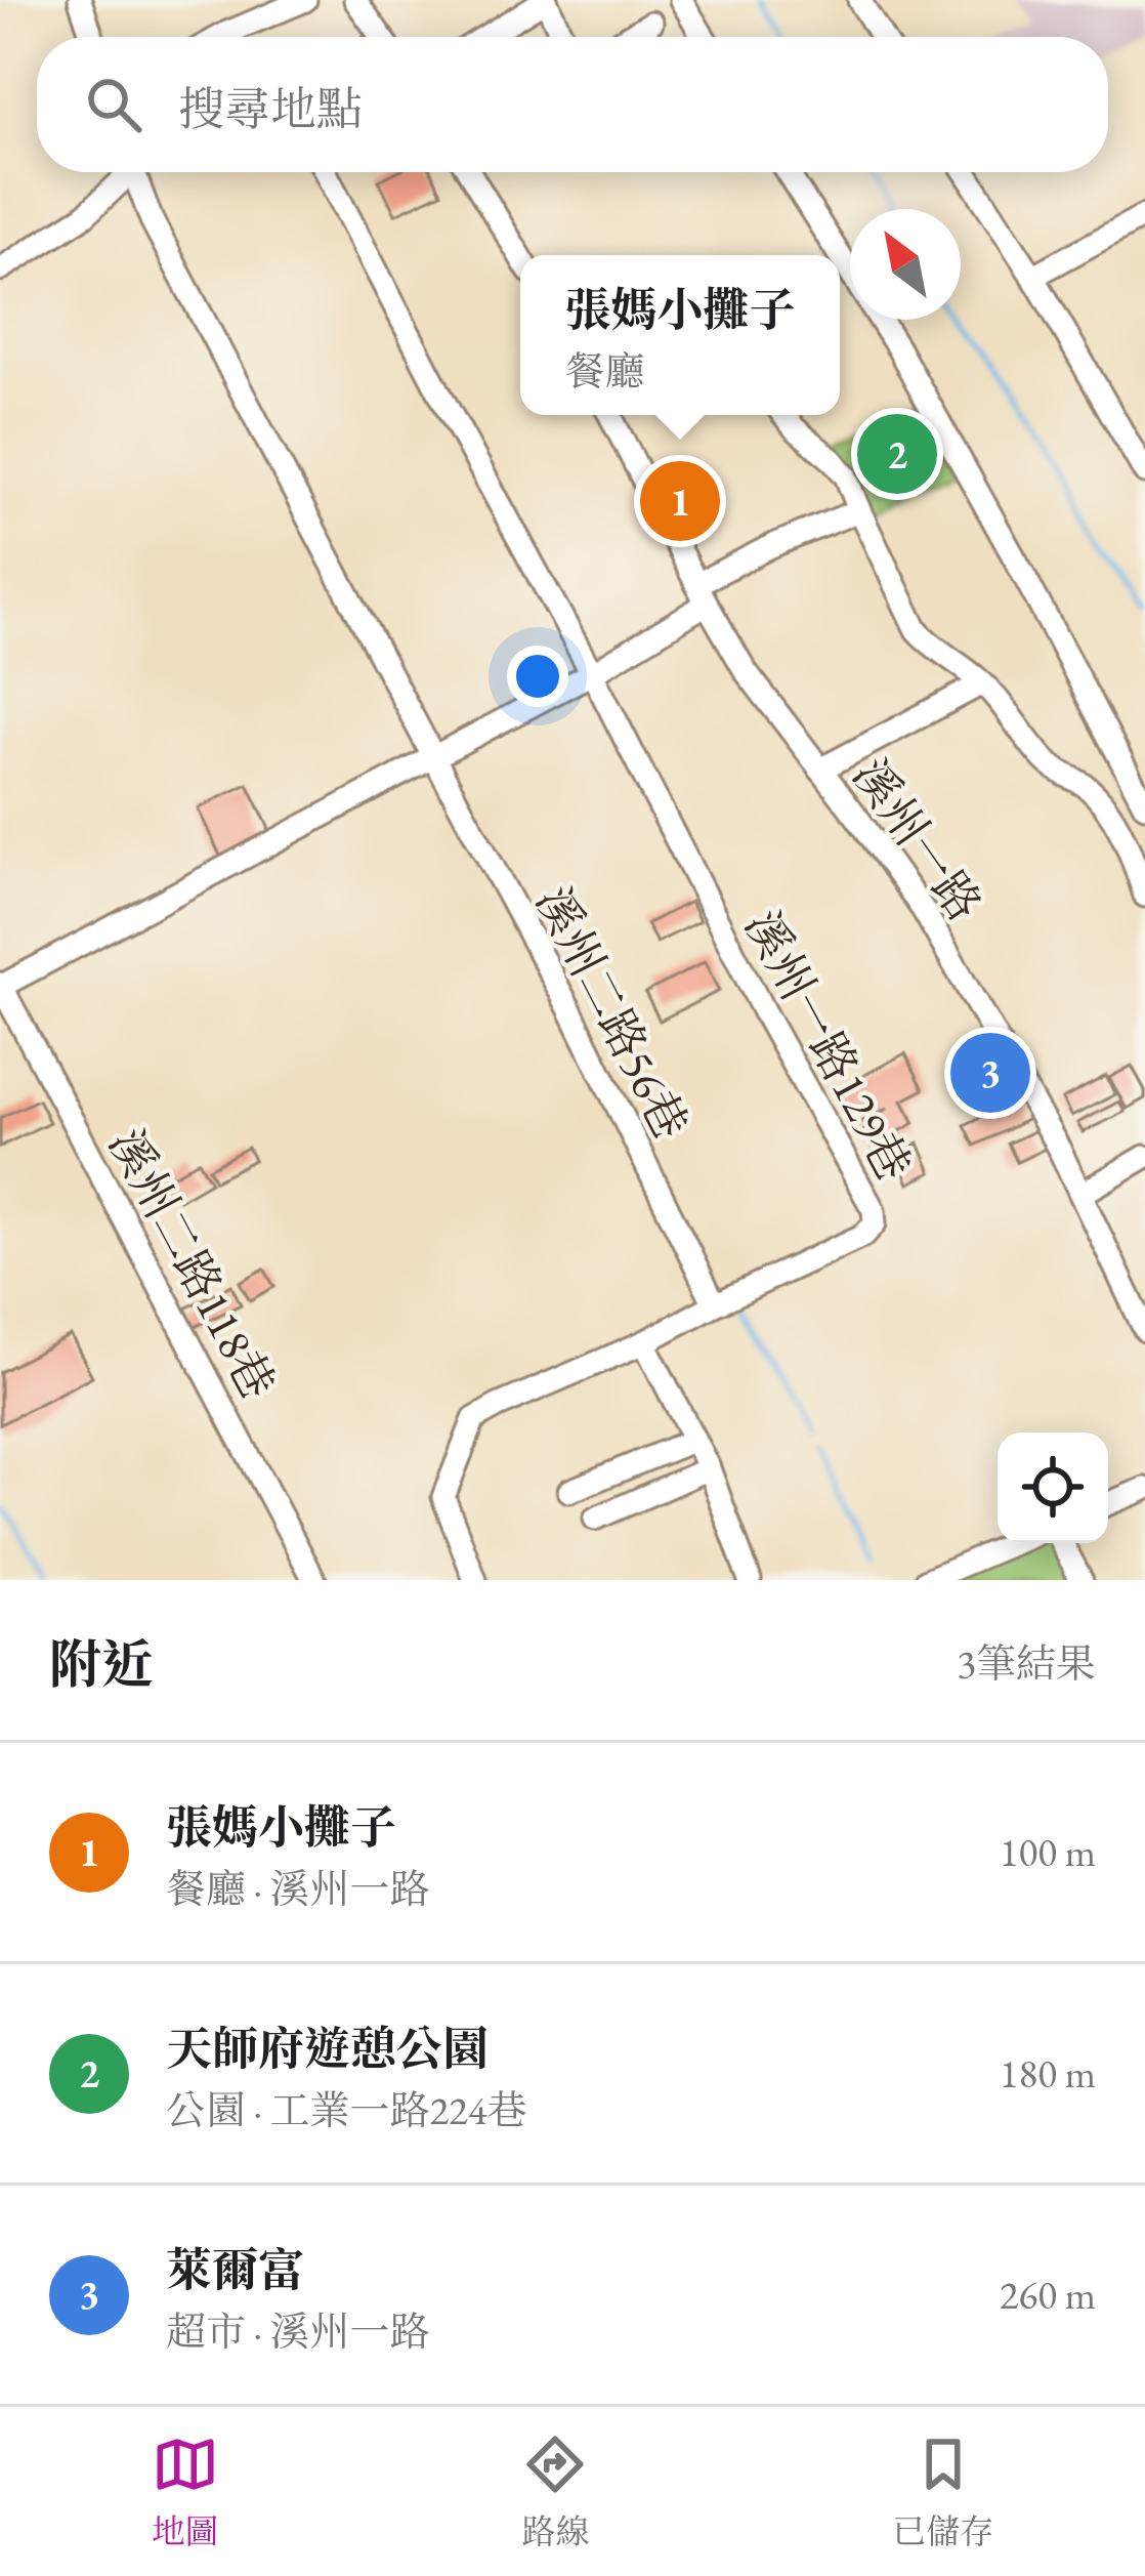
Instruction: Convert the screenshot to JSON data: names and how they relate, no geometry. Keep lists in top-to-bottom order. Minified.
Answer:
{"streets":{"street":["溪州一路","溪州二路56巷","溪州一路129巷","溪州二路118巷"]},"crossings":[["溪州二路56巷","溪州一路129巷"]],"north":"top left","page":{"search":"搜尋地點","popup":["張媽小攤子","餐廳"],"pins":["2","1","3"],"heading":["附近","3筆結果"],"list":[{"mark":"1","name":"張媽小攤子","note":"餐廳 · 溪州一路","value":"100 m"},{"mark":"2","name":"天師府遊憩公園","note":"公園 · 工業一路224巷","value":"180 m"},{"mark":"3","name":"萊爾富","note":"超市 · 溪州一路","value":"260 m"}],"nav":["地圖","路線","已儲存"]}}
